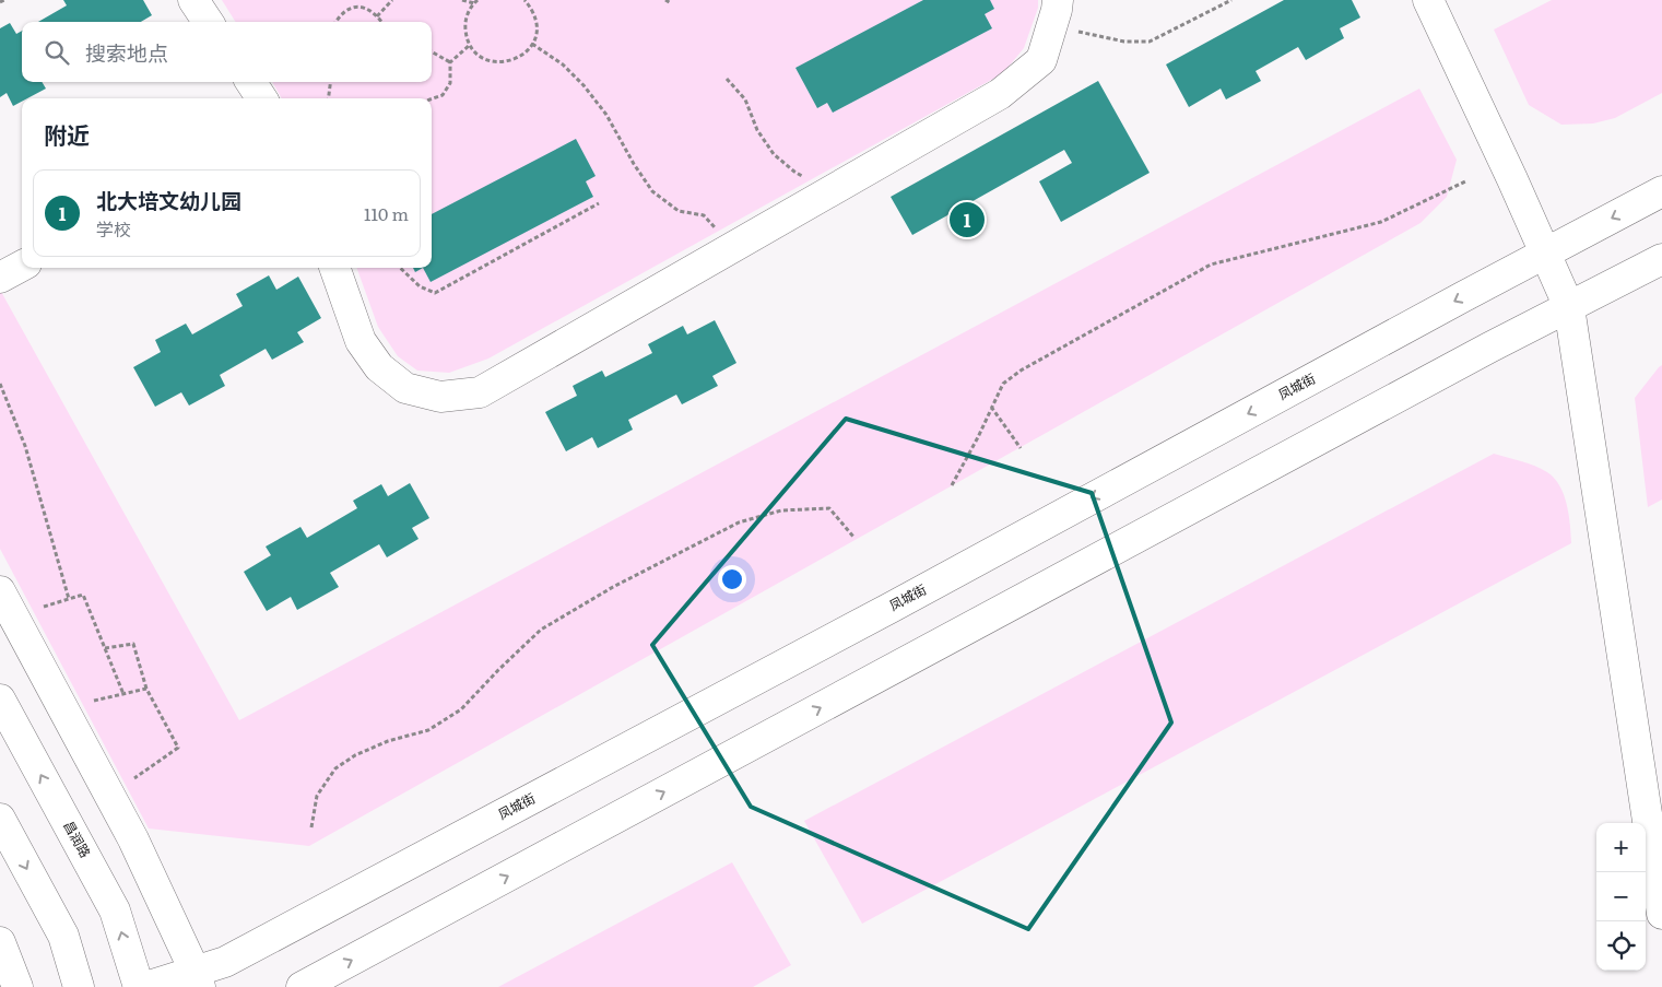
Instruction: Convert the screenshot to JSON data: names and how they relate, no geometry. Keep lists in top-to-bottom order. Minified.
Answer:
{"streets":{"main road":["凤城街","昌润路"]},"page":{"search":"搜索地点","heading":"附近","list":[{"mark":"1","name":"北大培文幼儿园","note":"学校","value":"110 m"}],"pins":"1","map_buttons":["+","−"]}}
